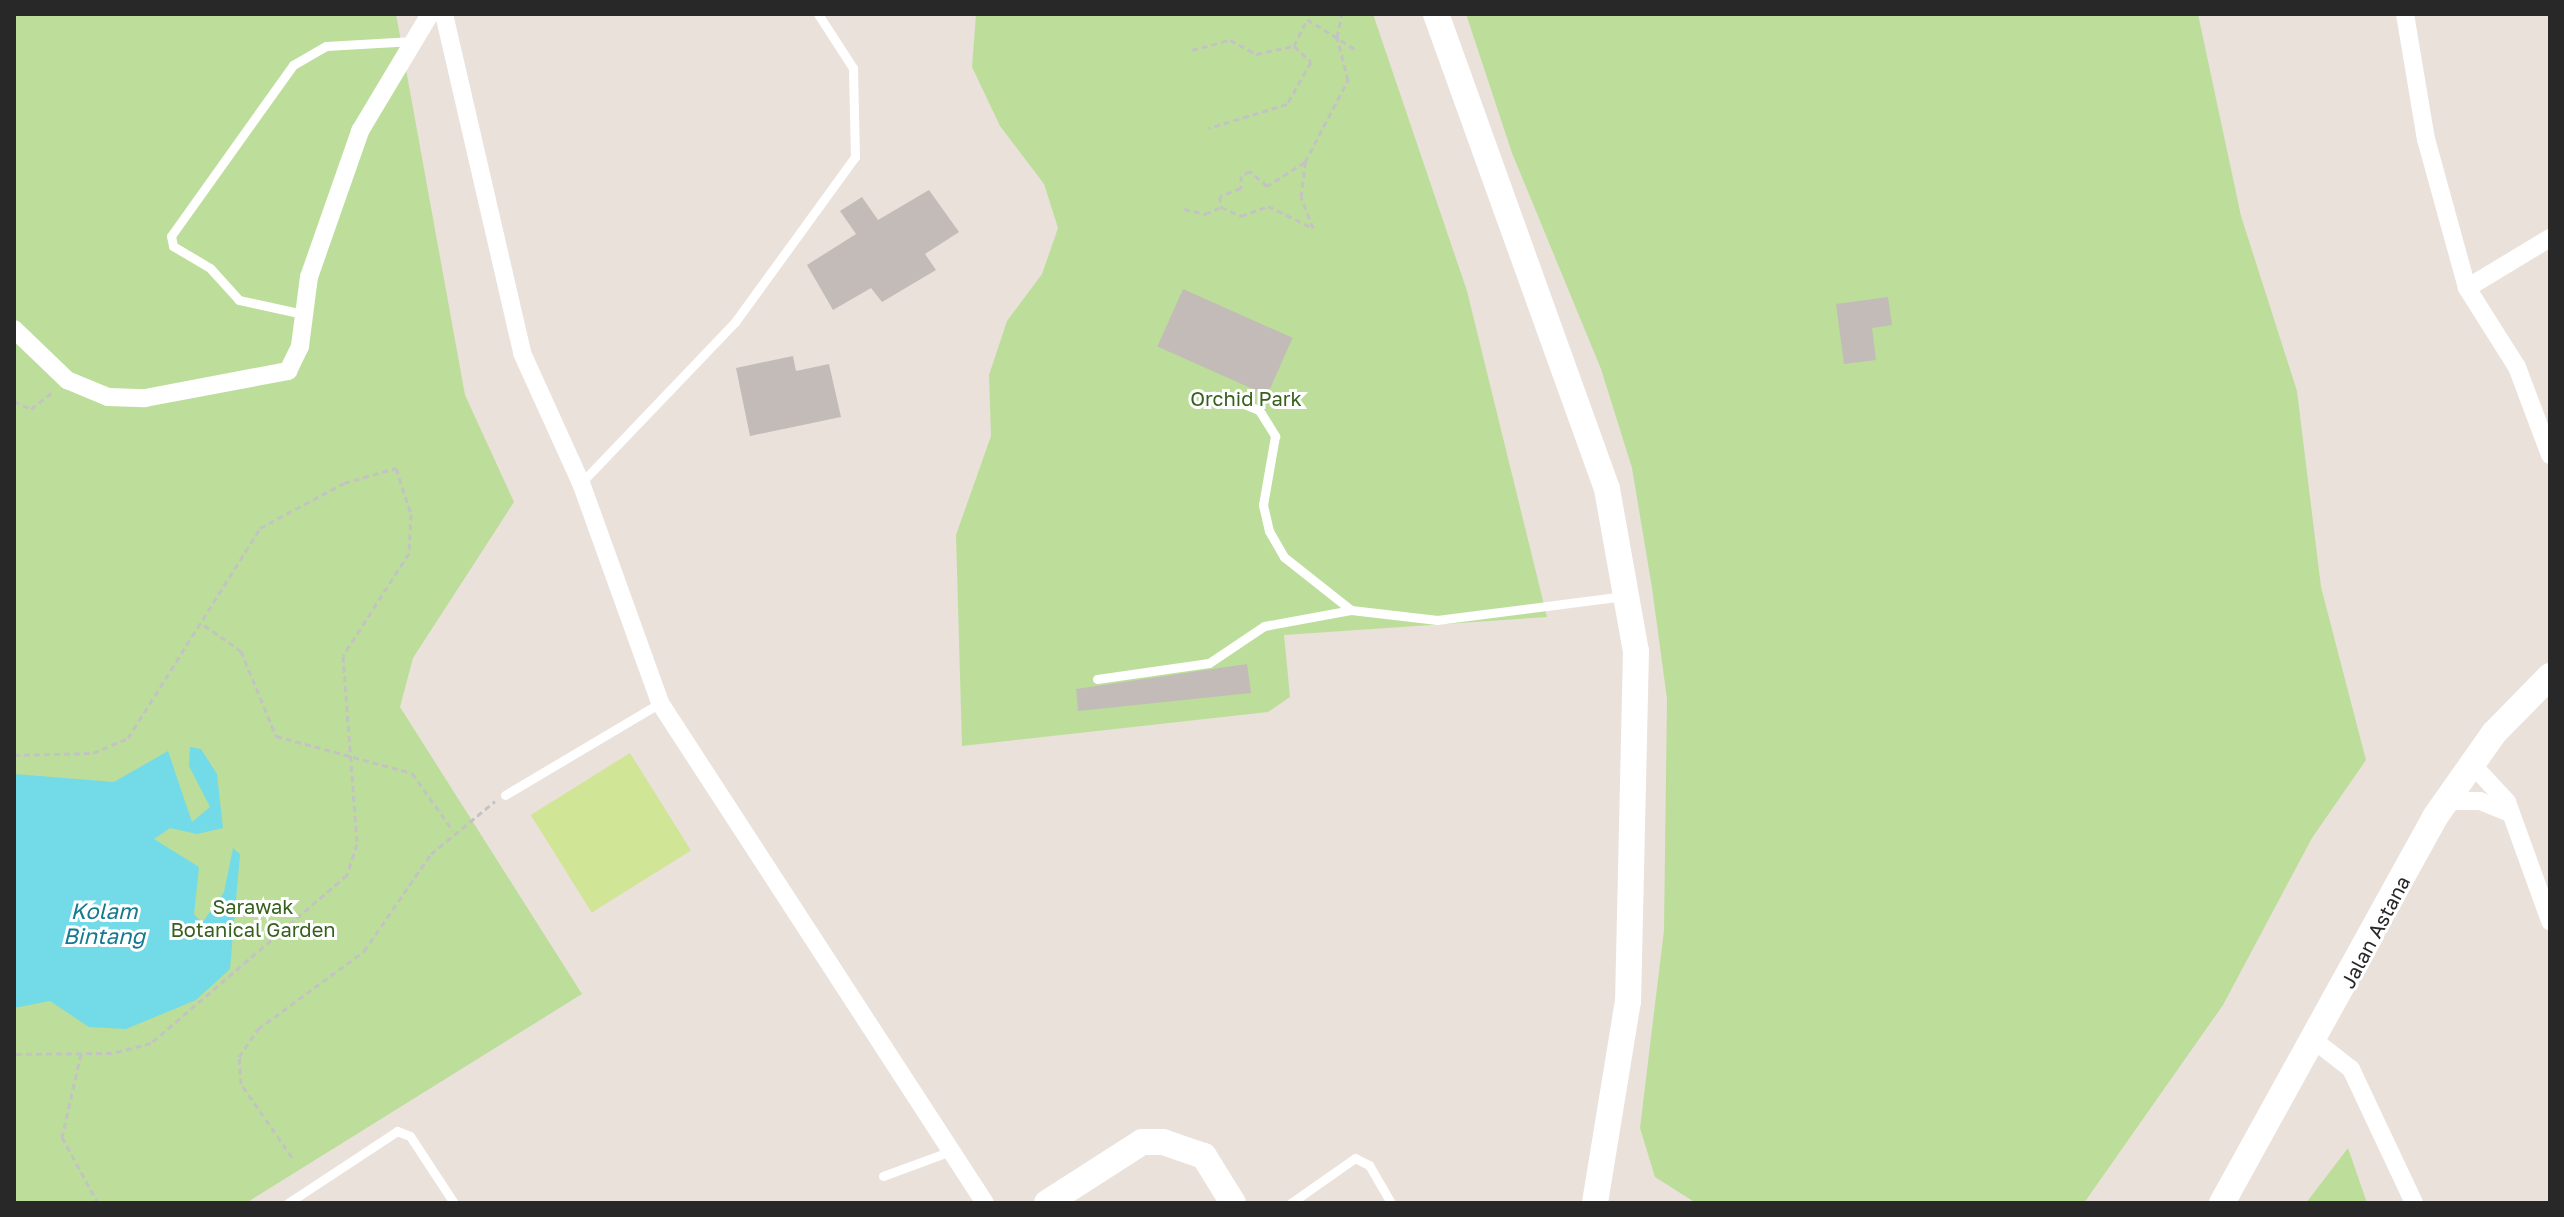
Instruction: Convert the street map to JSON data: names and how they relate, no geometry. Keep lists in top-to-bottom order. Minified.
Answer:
{"streets":{"street":["Jalan Astana"]},"water":["Kolam Bintang"],"parks":["Orchid Park","Sarawak Botanical Garden"]}
